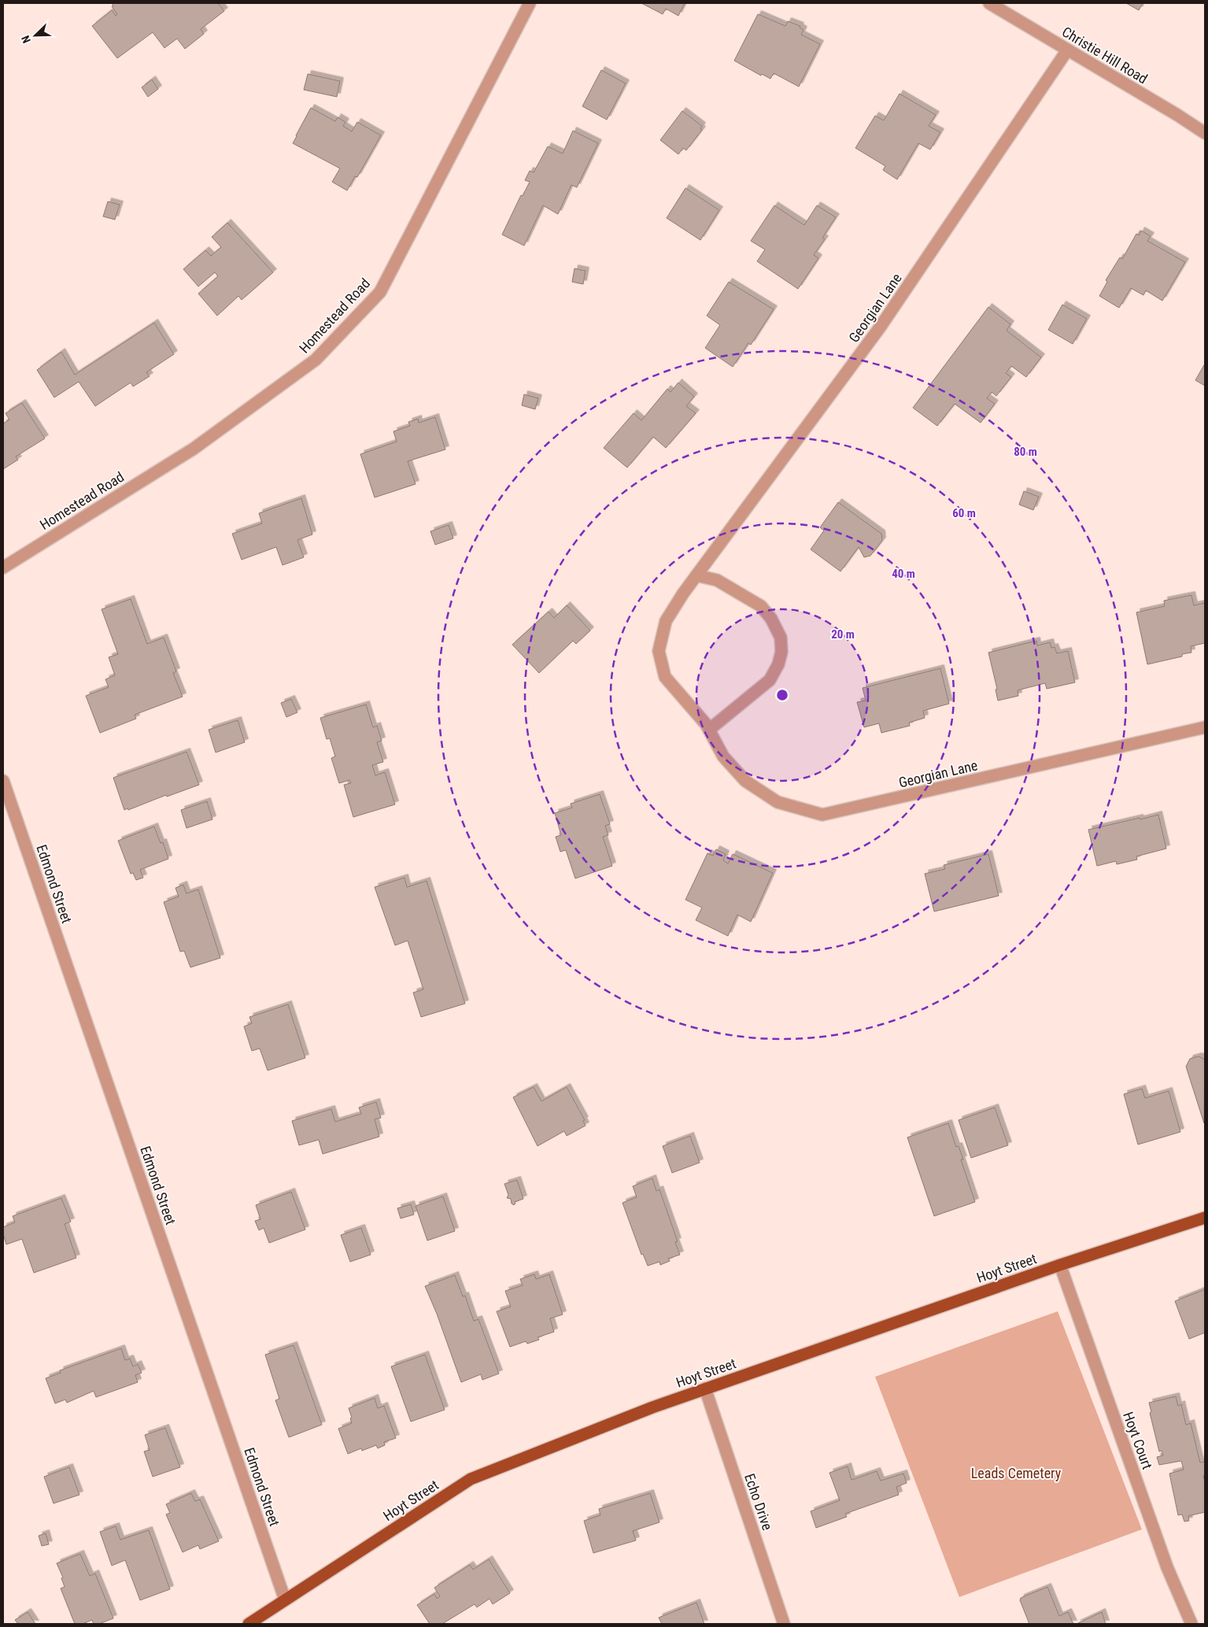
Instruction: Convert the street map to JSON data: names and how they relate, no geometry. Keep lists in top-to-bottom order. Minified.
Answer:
{"streets":{"main road":["Hoyt Street"],"street":["Christie Hill Road","Georgian Lane","Homestead Road","Edmond Street","Hoyt Court","Echo Drive"]},"crossings":[["Christie Hill Road","Georgian Lane"],["Edmond Street","Hoyt Street"],["Hoyt Street","Hoyt Court"],["Hoyt Street","Echo Drive"]],"parks":["Leads Cemetery"],"north":"bottom left","rings":["80 m","60 m","40 m","20 m"]}
